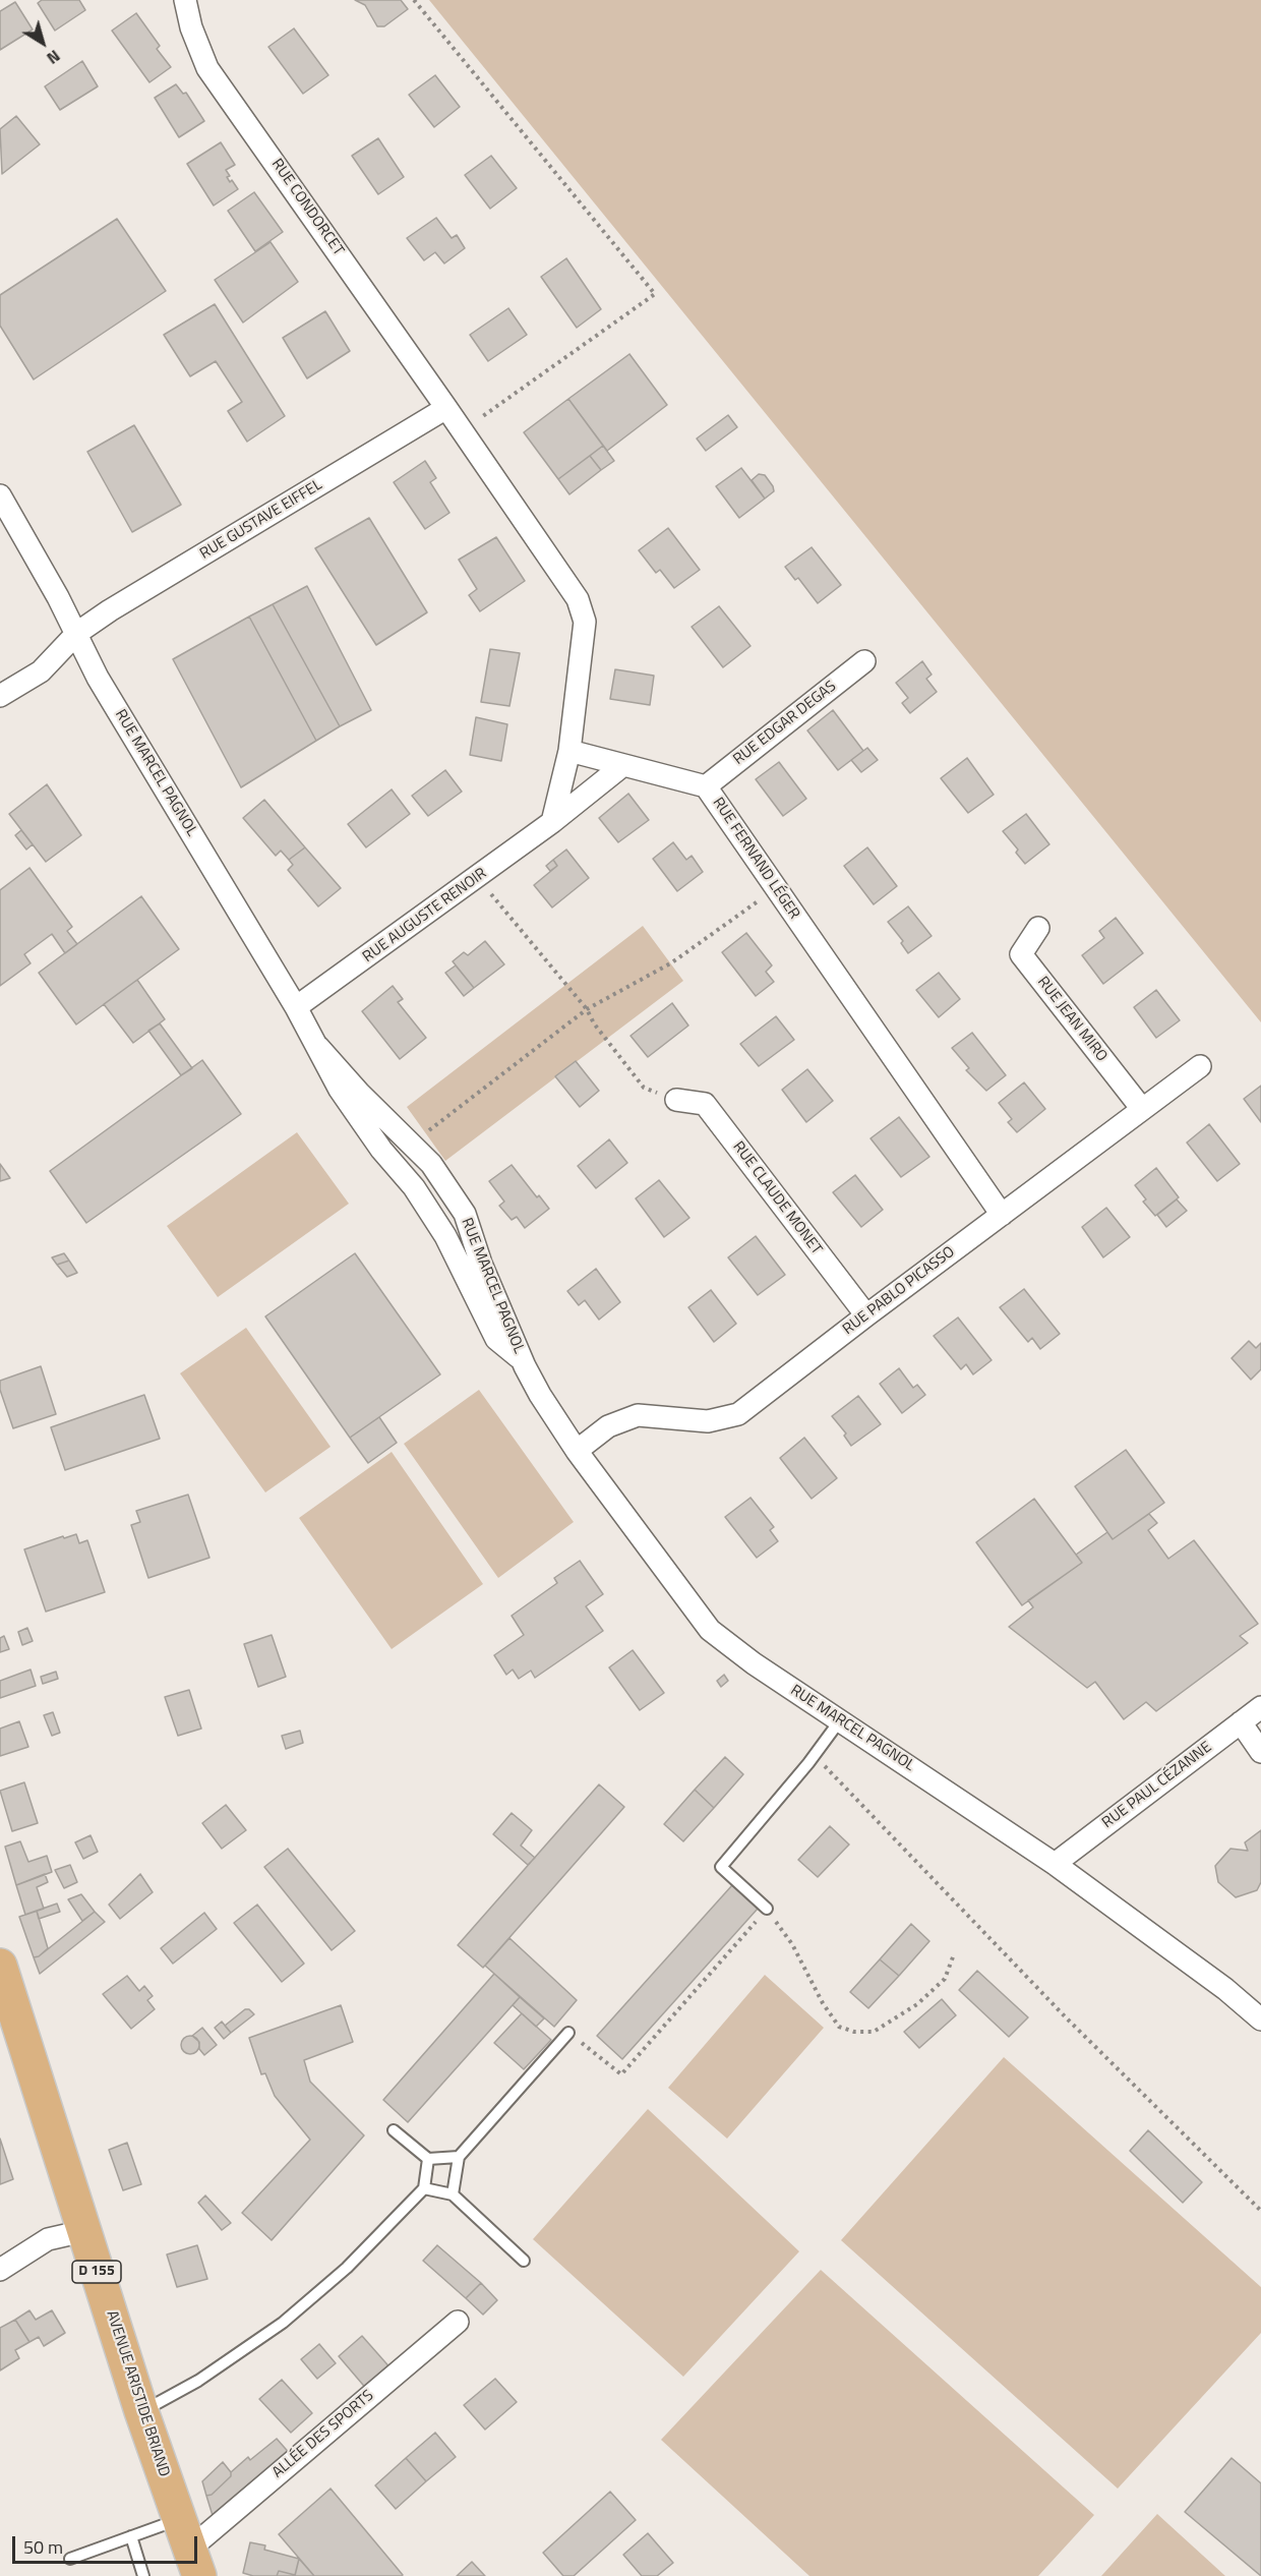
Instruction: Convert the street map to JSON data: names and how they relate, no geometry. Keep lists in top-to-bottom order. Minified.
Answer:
{"streets":{"main road":["D 155","AVENUE ARISTIDE BRIAND"],"street":["RUE CONDORCET","RUE GUSTAVE EIFFEL","RUE EDGAR DEGAS","RUE MARCEL PAGNOL","RUE FERNAND LÉGER","RUE AUGUSTE RENOIR","RUE JEAN MIRO","RUE CLAUDE MONET","RUE PABLO PICASSO","RUE PAUL CÉZANNE","ALLÉE DES SPORTS"]},"crossings":[["RUE CONDORCET","RUE GUSTAVE EIFFEL"],["RUE GUSTAVE EIFFEL","RUE MARCEL PAGNOL"],["RUE EDGAR DEGAS","RUE FERNAND LÉGER"],["RUE MARCEL PAGNOL","RUE AUGUSTE RENOIR"],["RUE MARCEL PAGNOL","RUE PABLO PICASSO"],["RUE MARCEL PAGNOL","RUE PAUL CÉZANNE"],["RUE FERNAND LÉGER","RUE AUGUSTE RENOIR"],["RUE FERNAND LÉGER","RUE PABLO PICASSO"],["RUE JEAN MIRO","RUE PABLO PICASSO"],["RUE CLAUDE MONET","RUE PABLO PICASSO"],["AVENUE ARISTIDE BRIAND","ALLÉE DES SPORTS"]],"scale_bar":"50 m","north":"bottom right"}
